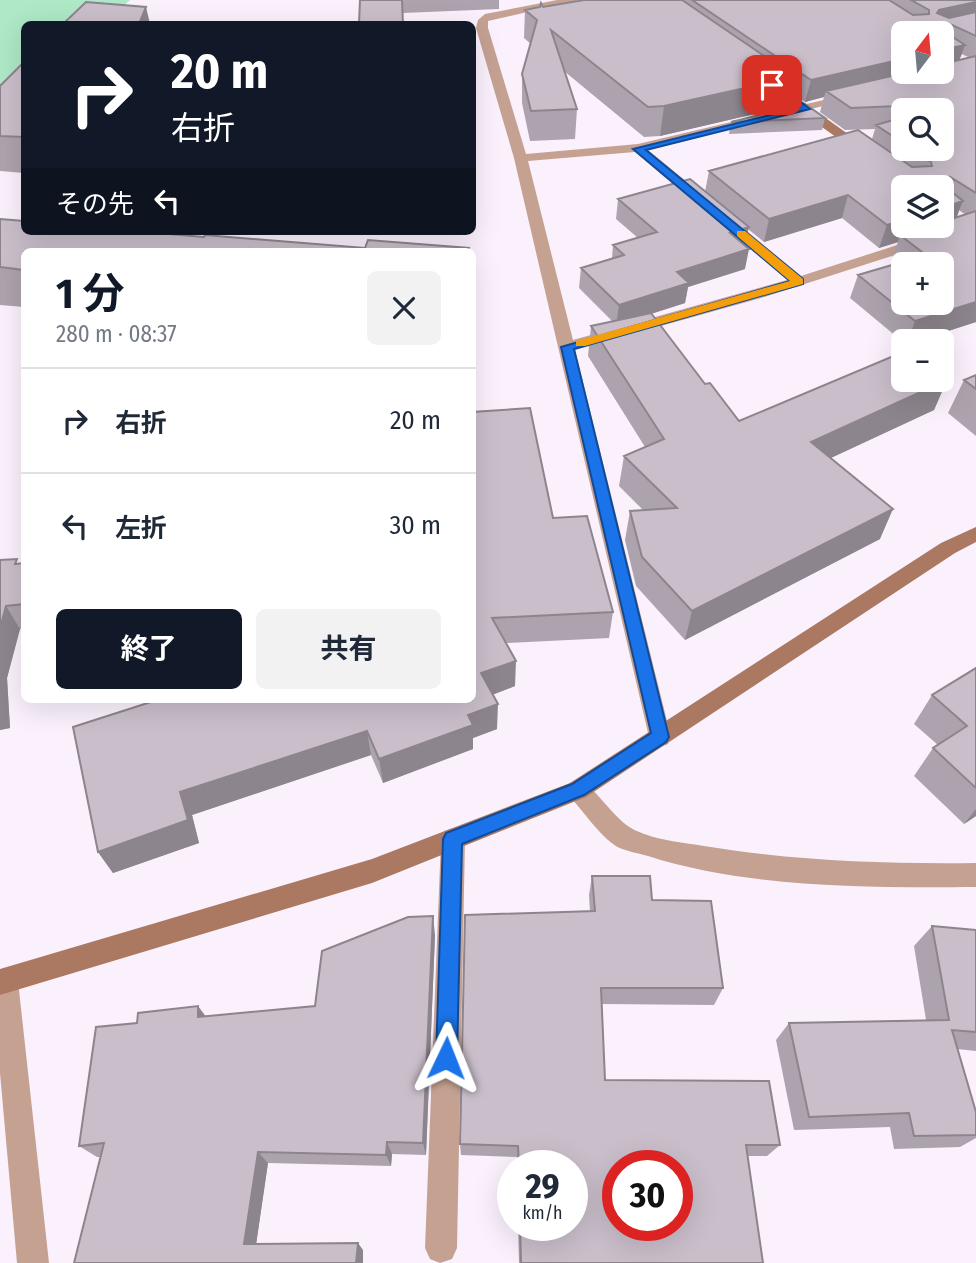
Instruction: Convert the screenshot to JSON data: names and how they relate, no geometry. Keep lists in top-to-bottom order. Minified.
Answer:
{"north":"top","page":{"map_buttons":["+","−"],"turn":["20 m","右折"],"then":"その先","heading":["1 分","280 m · 08:37"],"list":[{"name":"右折","value":"20 m"},{"name":"左折","value":"30 m"}],"buttons":["終了","共有"],"speed":"29 km/h","limit":"30"}}
